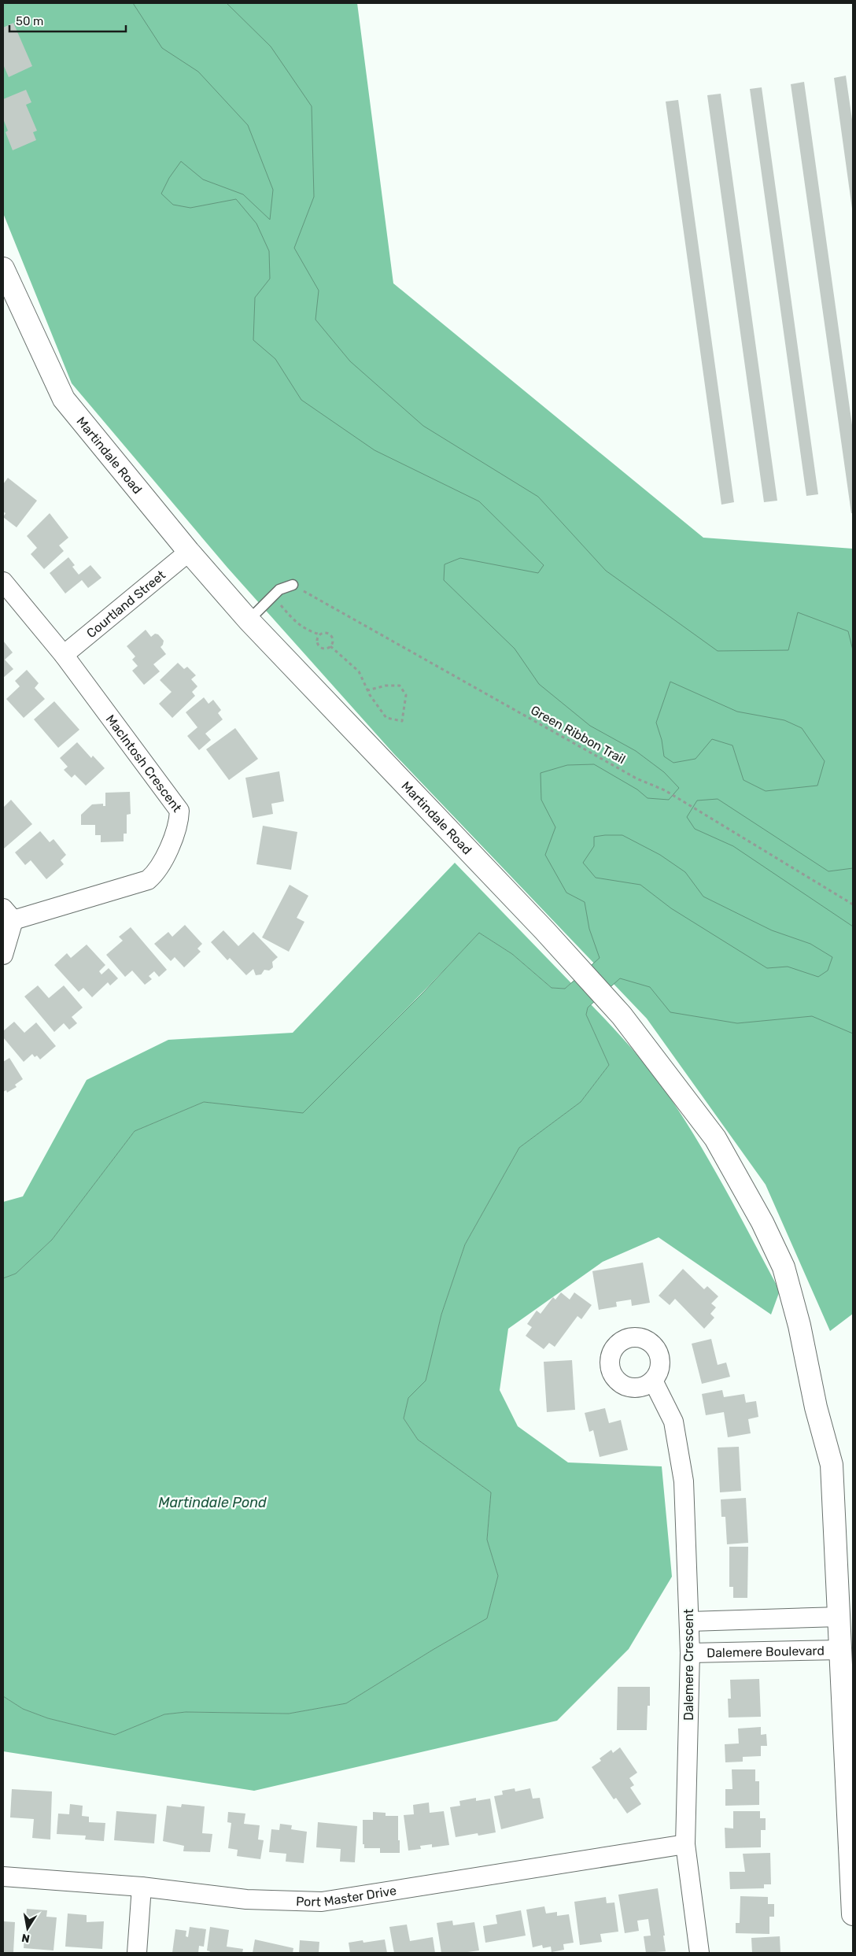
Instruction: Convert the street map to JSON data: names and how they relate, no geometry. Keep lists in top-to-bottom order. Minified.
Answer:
{"streets":{"main road":["Martindale Road"],"street":["Courtland Street","MacIntosh Crescent","Dalemere Boulevard","Dalemere Crescent","Port Master Drive"],"path":["Green Ribbon Trail"]},"crossings":[["Martindale Road","Courtland Street"],["Martindale Road","Dalemere Boulevard"],["Courtland Street","MacIntosh Crescent"],["Dalemere Boulevard","Dalemere Crescent"],["Dalemere Crescent","Port Master Drive"]],"water":["Martindale Pond"],"scale_bar":"50 m","north":"bottom"}
